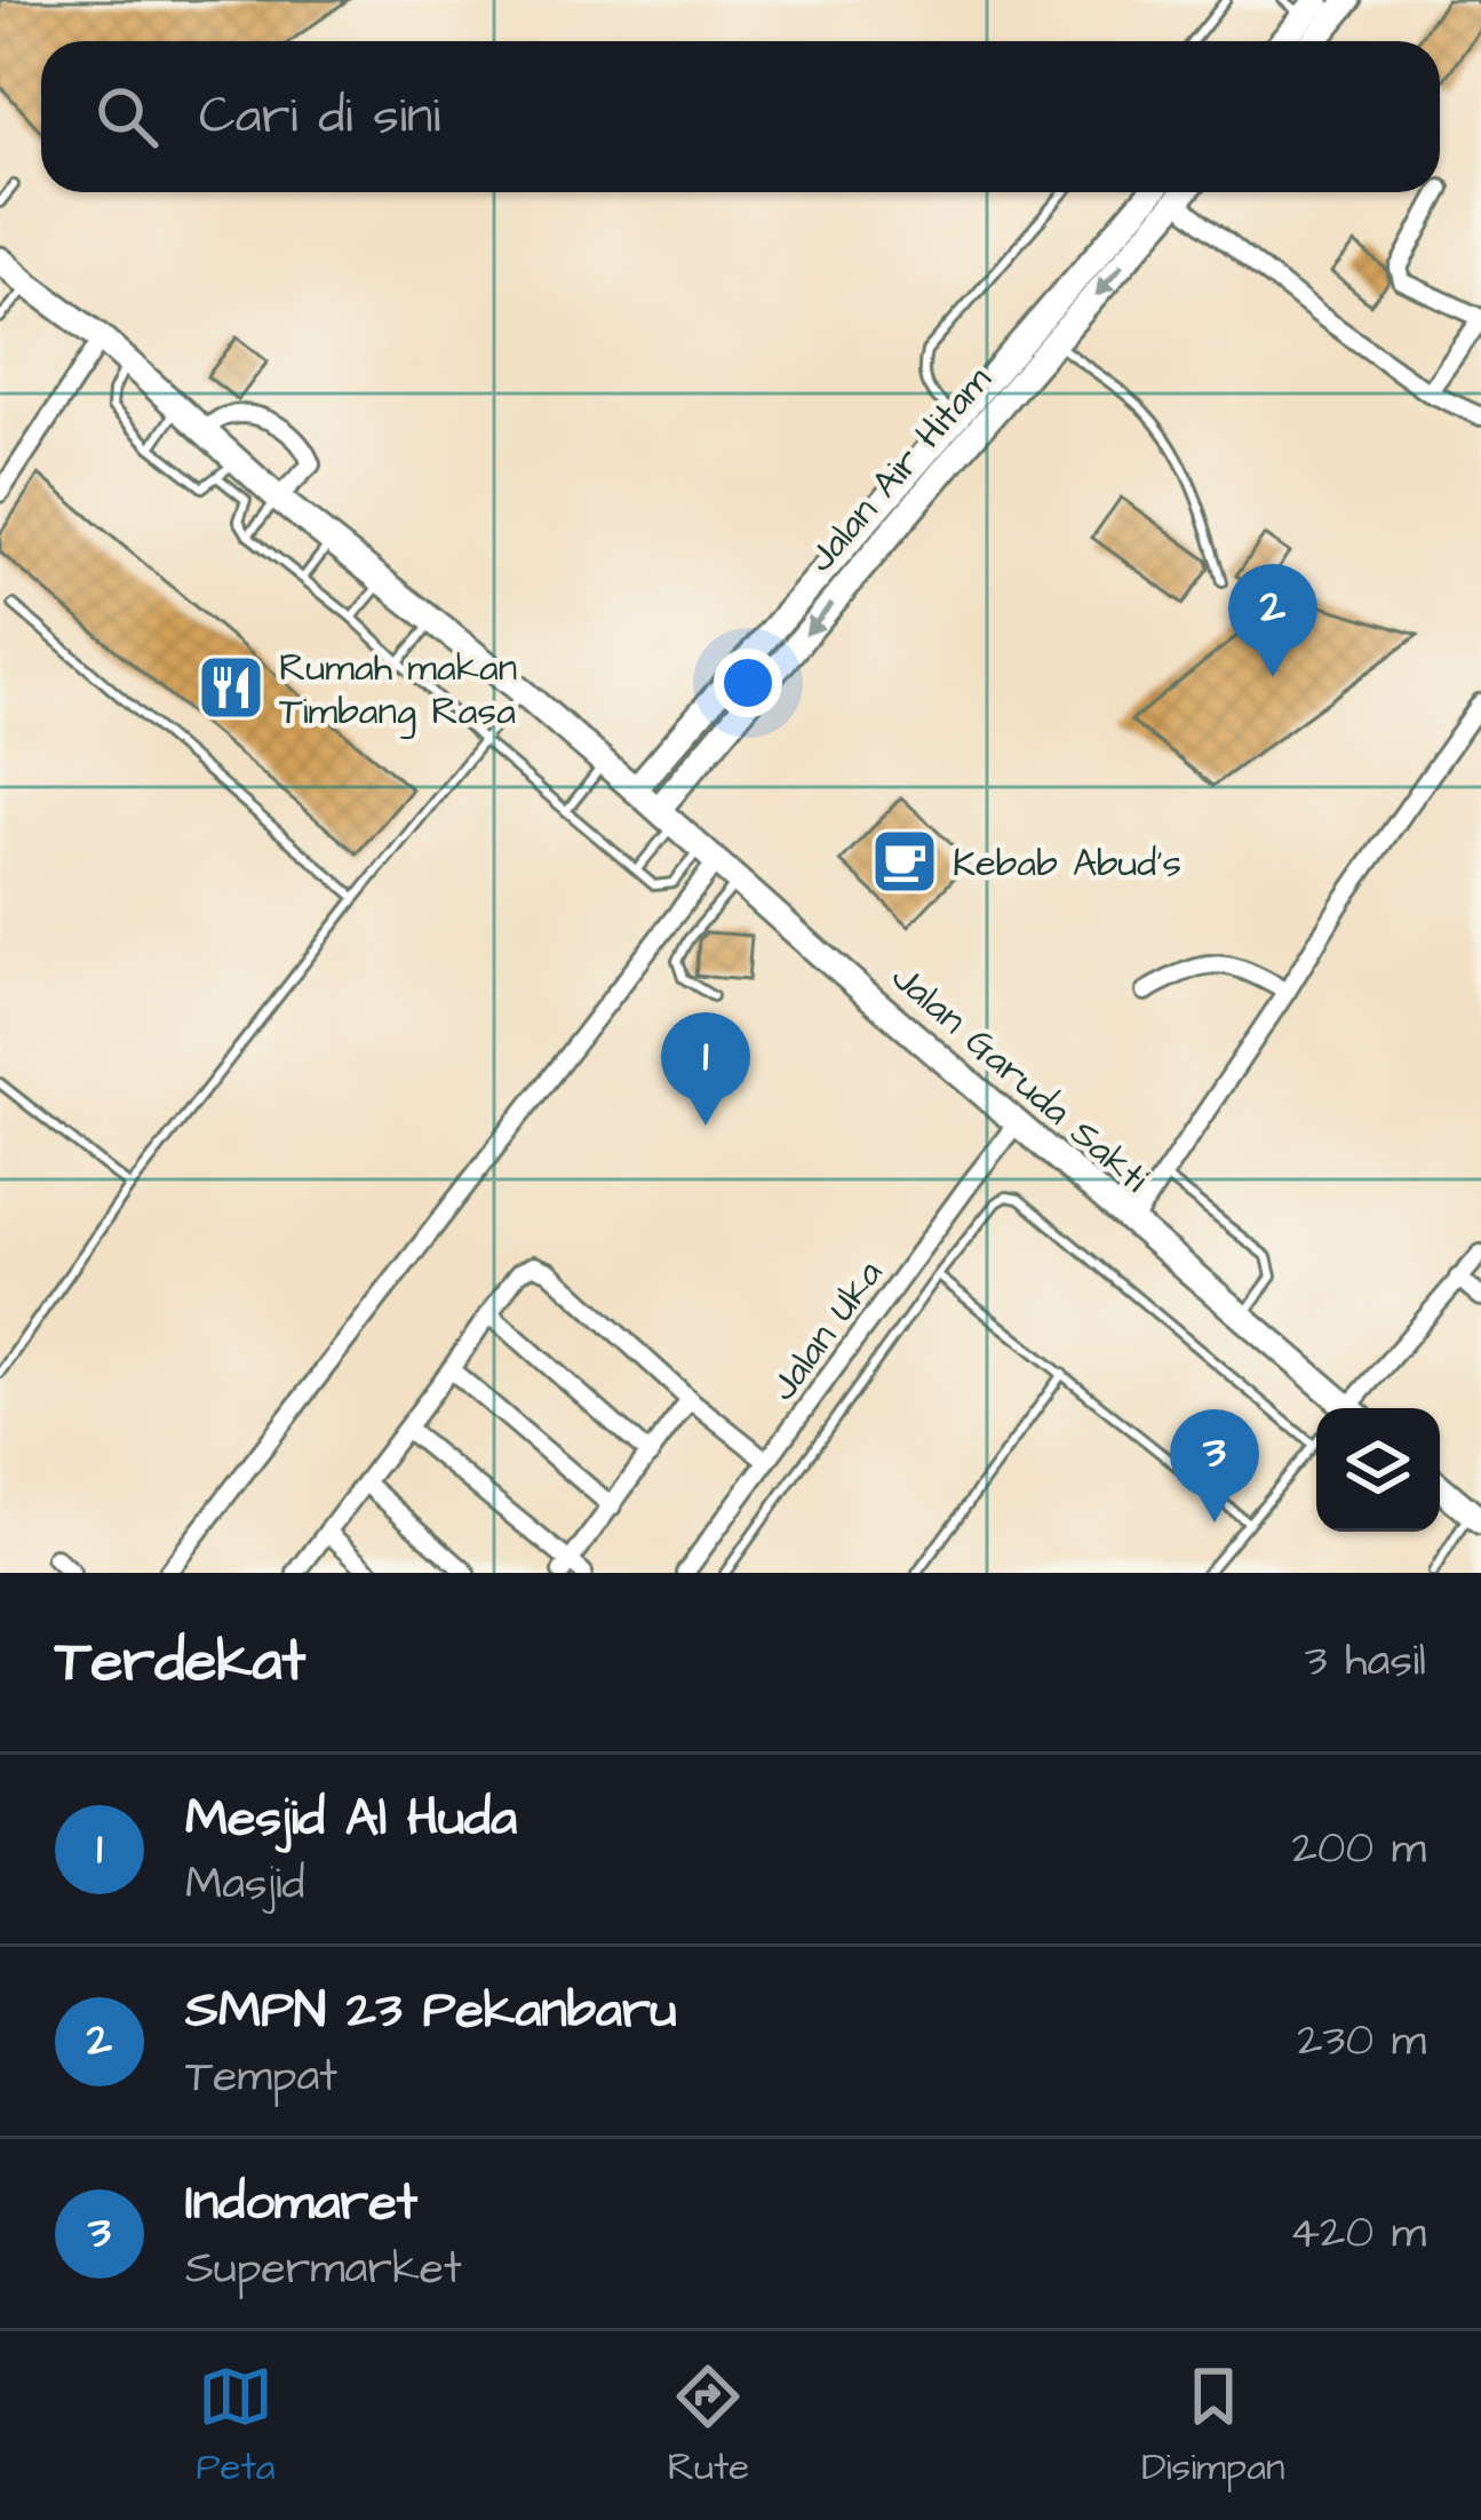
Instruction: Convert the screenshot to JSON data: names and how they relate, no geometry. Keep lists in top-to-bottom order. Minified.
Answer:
{"streets":{"main road":["Jalan Air Hitam","Jalan Garuda Sakti"],"street":["Jalan Uka"]},"crossings":[["Jalan Air Hitam","Jalan Garuda Sakti"],["Jalan Garuda Sakti","Jalan Uka"]],"places":{"restaurant":["Rumah makan Timbang Rasa"],"cafe":["Kebab Abud's"]},"page":{"search":"Cari di sini","pins":["2","1","3"],"heading":["Terdekat","3 hasil"],"list":[{"mark":"1","name":"Mesjid Al Huda","note":"Masjid","value":"200 m"},{"mark":"2","name":"SMPN 23 Pekanbaru","note":"Tempat","value":"230 m"},{"mark":"3","name":"Indomaret","note":"Supermarket","value":"420 m"}],"nav":["Peta","Rute","Disimpan"]}}
